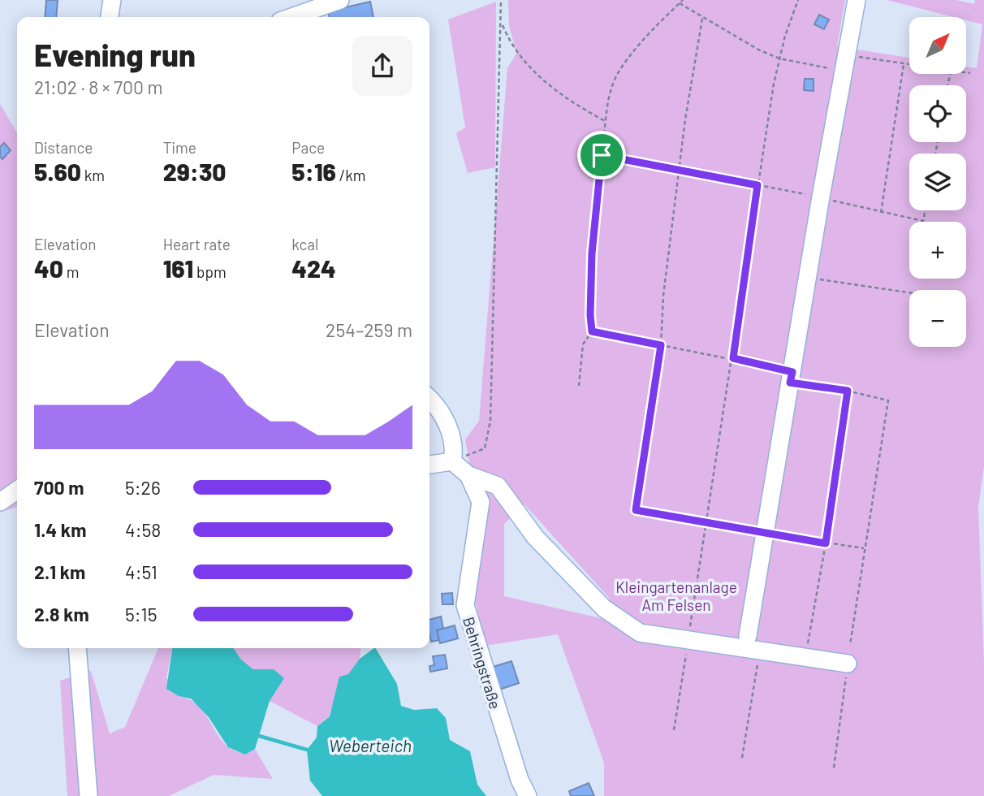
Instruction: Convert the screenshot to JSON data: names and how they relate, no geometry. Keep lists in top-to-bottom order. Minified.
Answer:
{"streets":{"street":["Behringstraße"]},"water":["Weberteich"],"parks":["Kleingartenanlage Am Felsen"],"north":"top right","page":{"map_buttons":["+","−"],"heading":["Evening run","21:02 · 8 × 700 m"],"stats":[["Distance","5.60 km"],["Time","29:30"],["Pace","5:16 /km"],["Elevation","40 m"],["Heart rate","161 bpm"],["kcal","424"]],"chart":["Elevation","254–259 m"],"list":[{"name":"700 m","note":"5:26"},{"name":"1.4 km","note":"4:58"},{"name":"2.1 km","note":"4:51"},{"name":"2.8 km","note":"5:15"}]}}
